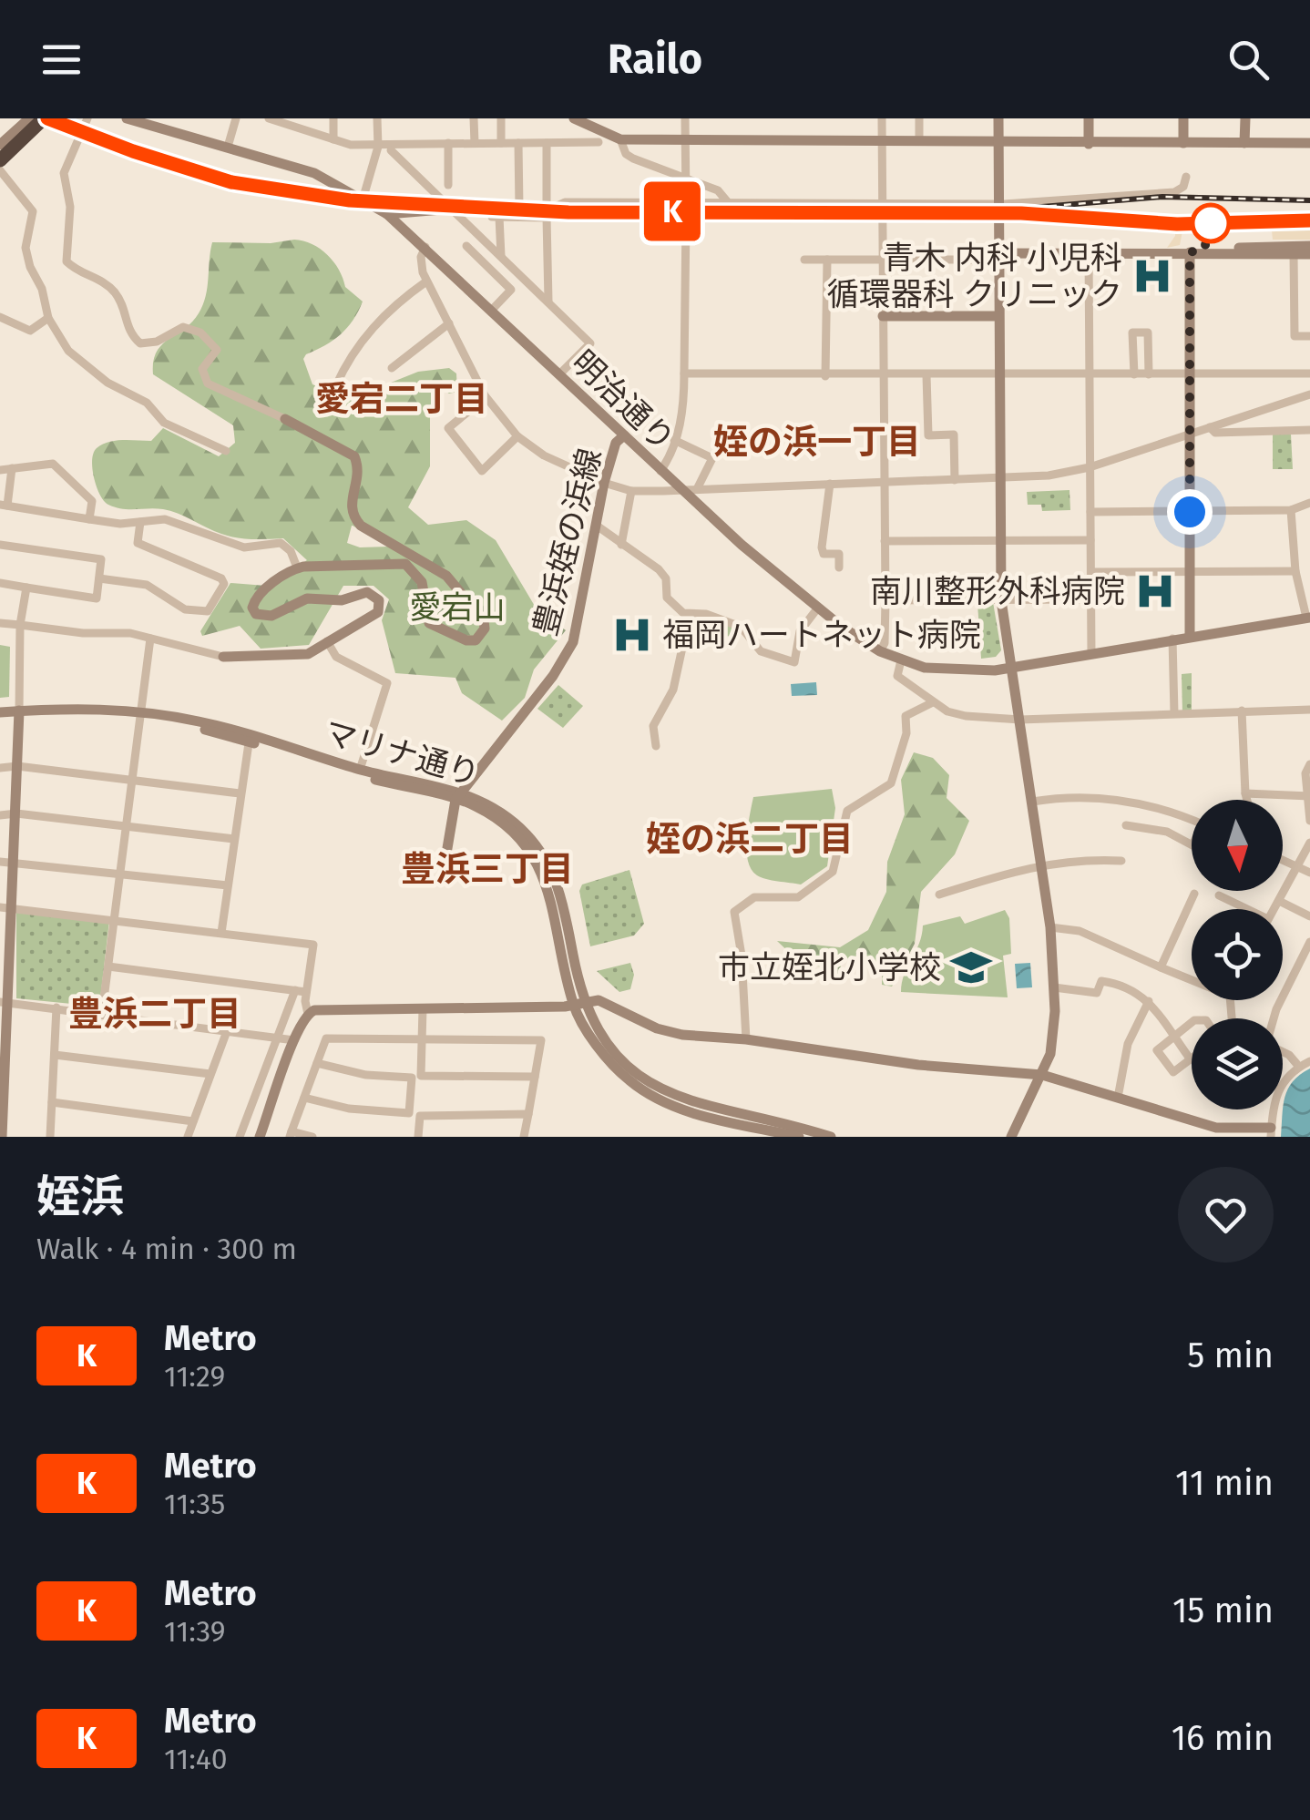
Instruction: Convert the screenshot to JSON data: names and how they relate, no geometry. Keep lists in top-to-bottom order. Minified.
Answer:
{"streets":{"street":["明治通り","豊浜姪の浜線","マリナ通り"]},"crossings":[["明治通り","豊浜姪の浜線"],["豊浜姪の浜線","マリナ通り"]],"districts":["愛宕二丁目","姪の浜一丁目","姪の浜二丁目","豊浜三丁目","豊浜二丁目"],"parks":["愛宕山"],"places":{"hospital":["青木 内科 小児科 循環器科 クリニック","南川整形外科病院","福岡ハートネット病院"],"school or university":["市立姪北小学校"]},"lines":["metro line K"],"north":"bottom","page":{"header":"Railo","on_map":"K","heading":["姪浜","Walk · 4 min · 300 m"],"list":[{"mark":"K","name":"Metro","note":"11:29","value":"5 min"},{"mark":"K","name":"Metro","note":"11:35","value":"11 min"},{"mark":"K","name":"Metro","note":"11:39","value":"15 min"},{"mark":"K","name":"Metro","note":"11:40","value":"16 min"}]}}
